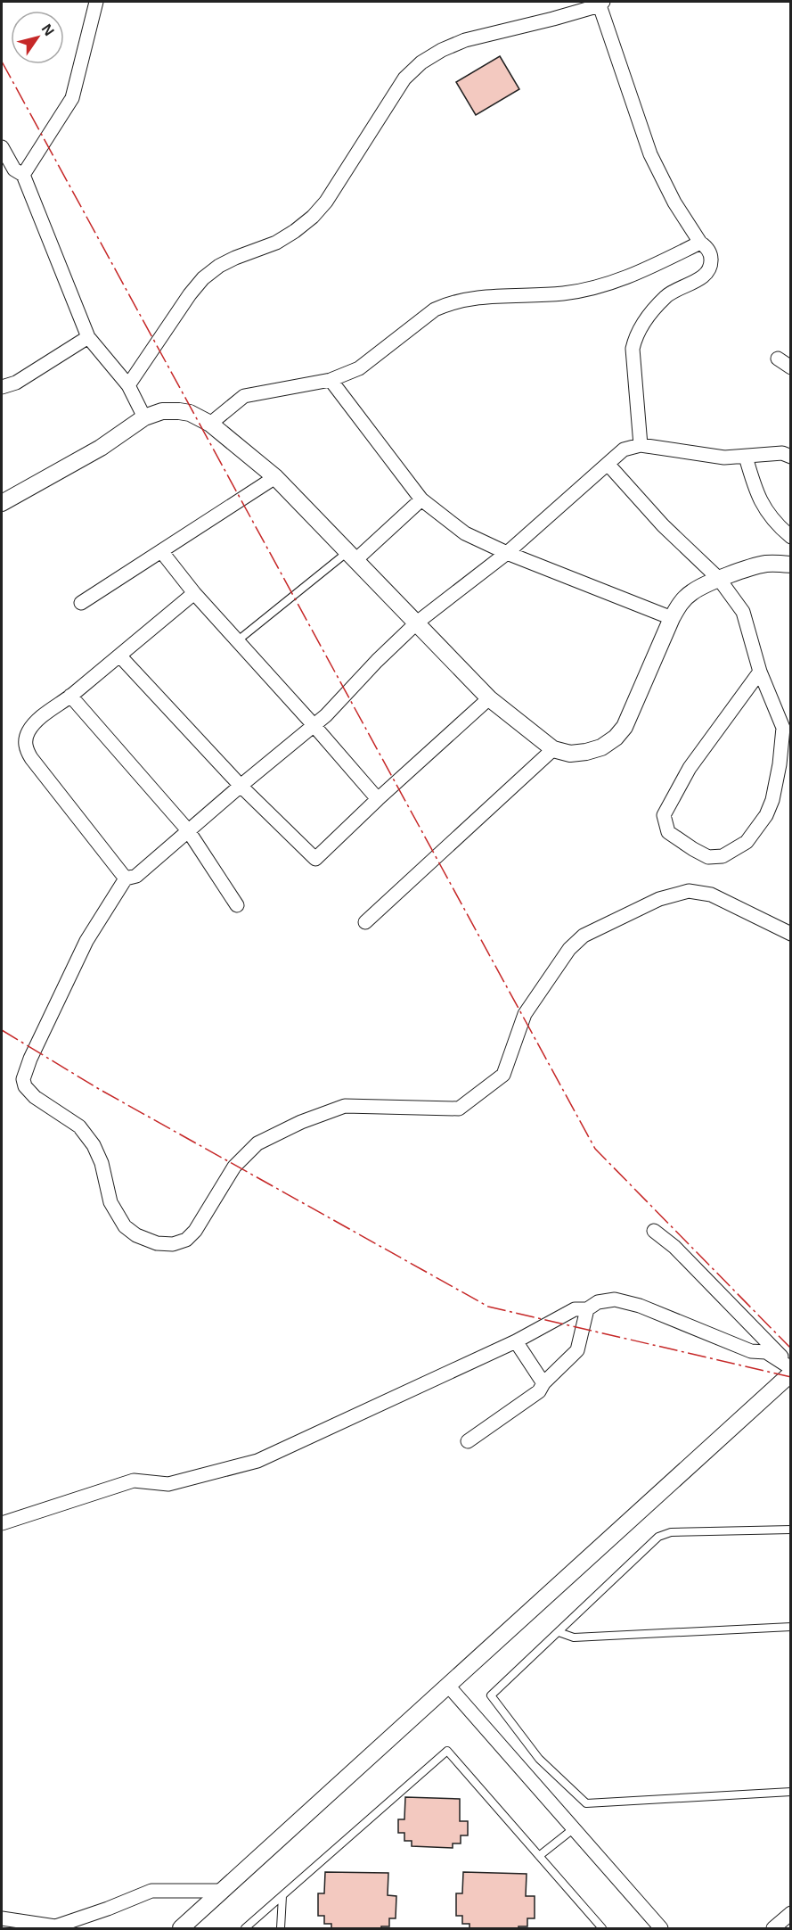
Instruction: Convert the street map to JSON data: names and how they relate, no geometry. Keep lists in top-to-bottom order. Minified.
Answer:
{"north":"top right"}
